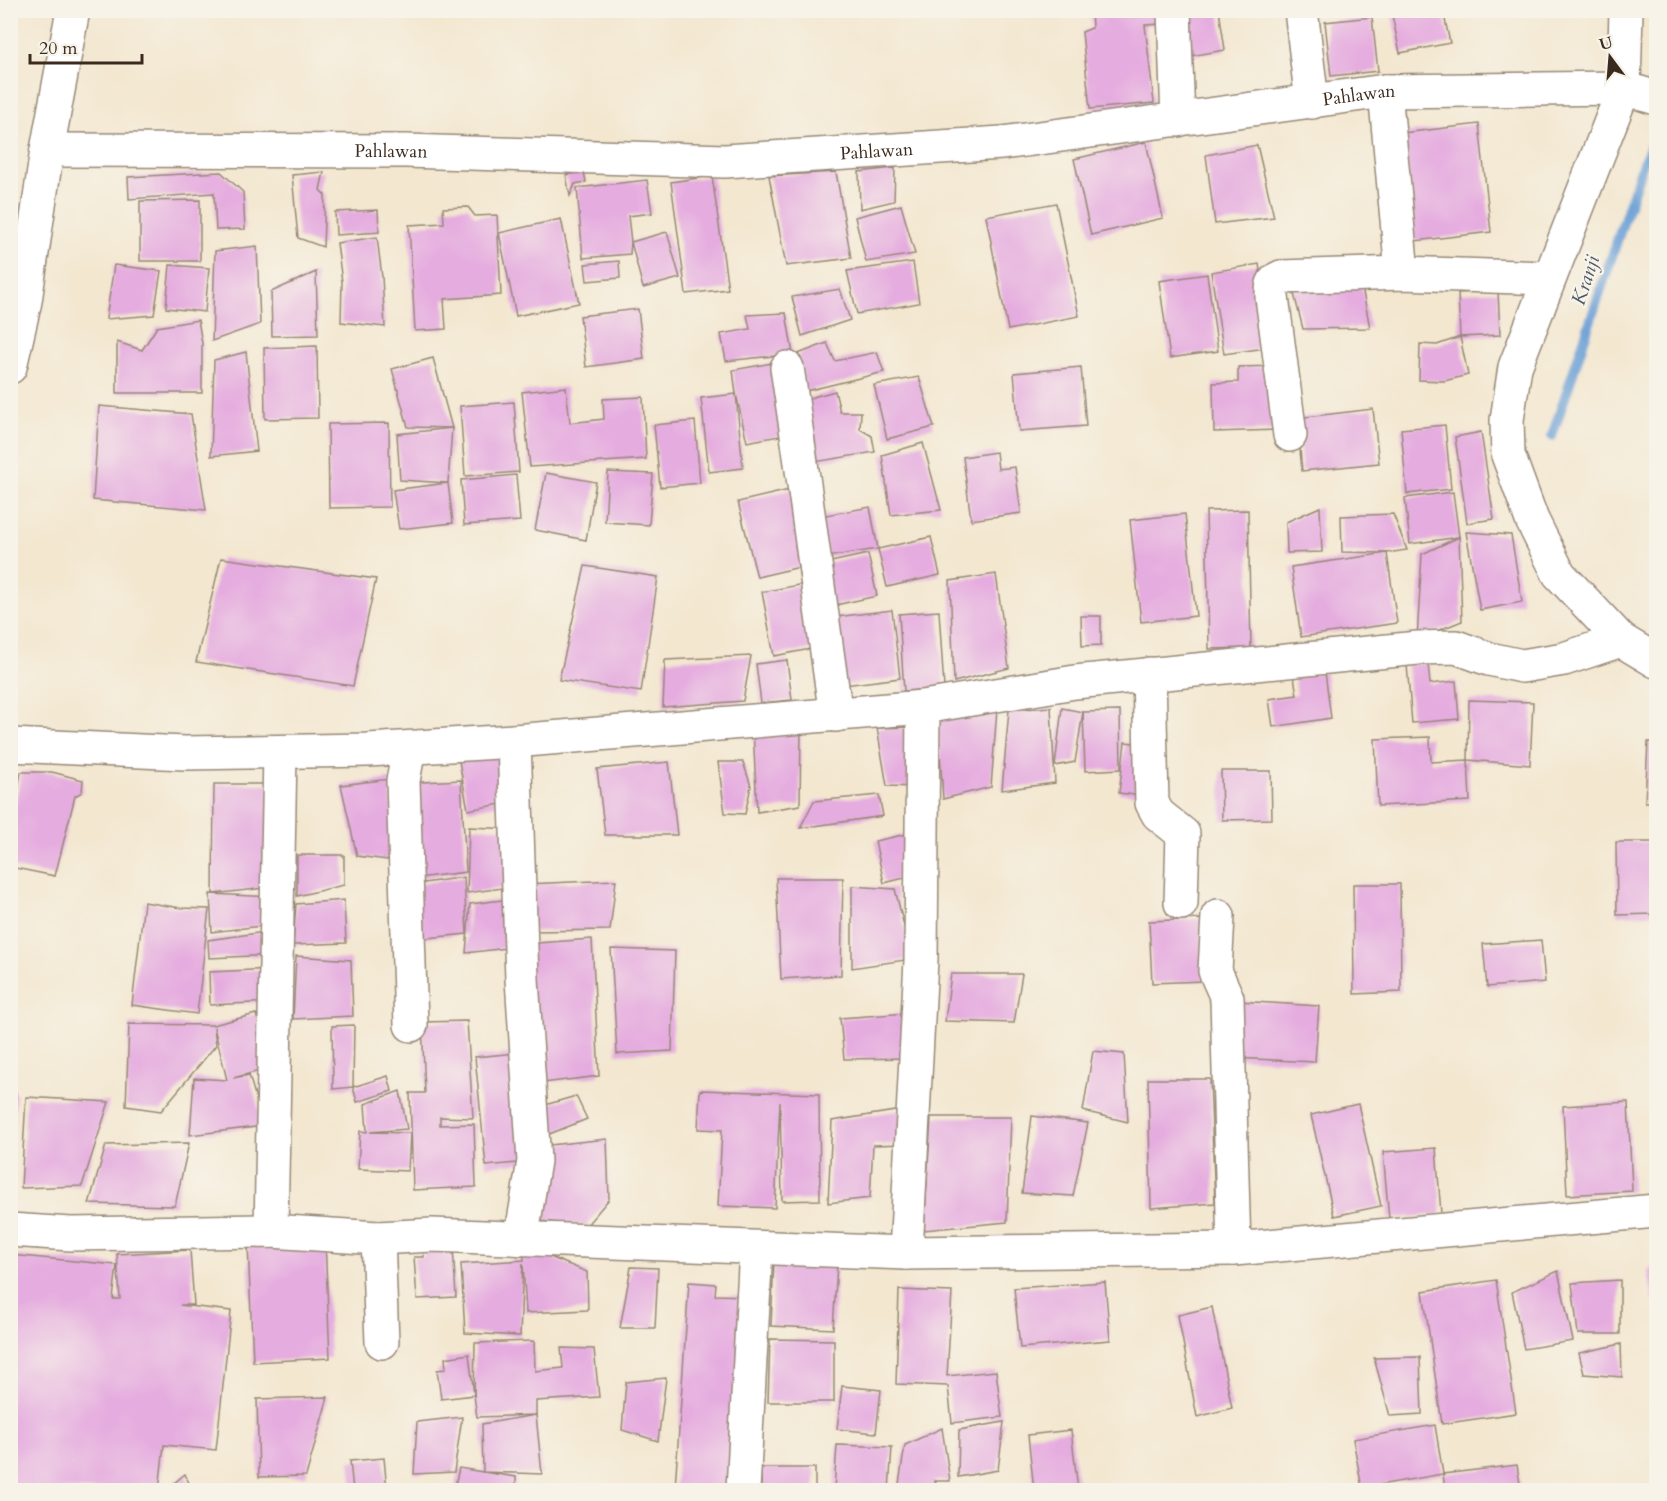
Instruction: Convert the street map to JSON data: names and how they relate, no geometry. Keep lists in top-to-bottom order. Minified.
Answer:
{"streets":{"street":["Pahlawan"]},"water":["Kranji"],"scale_bar":"20 m","north":"top"}
